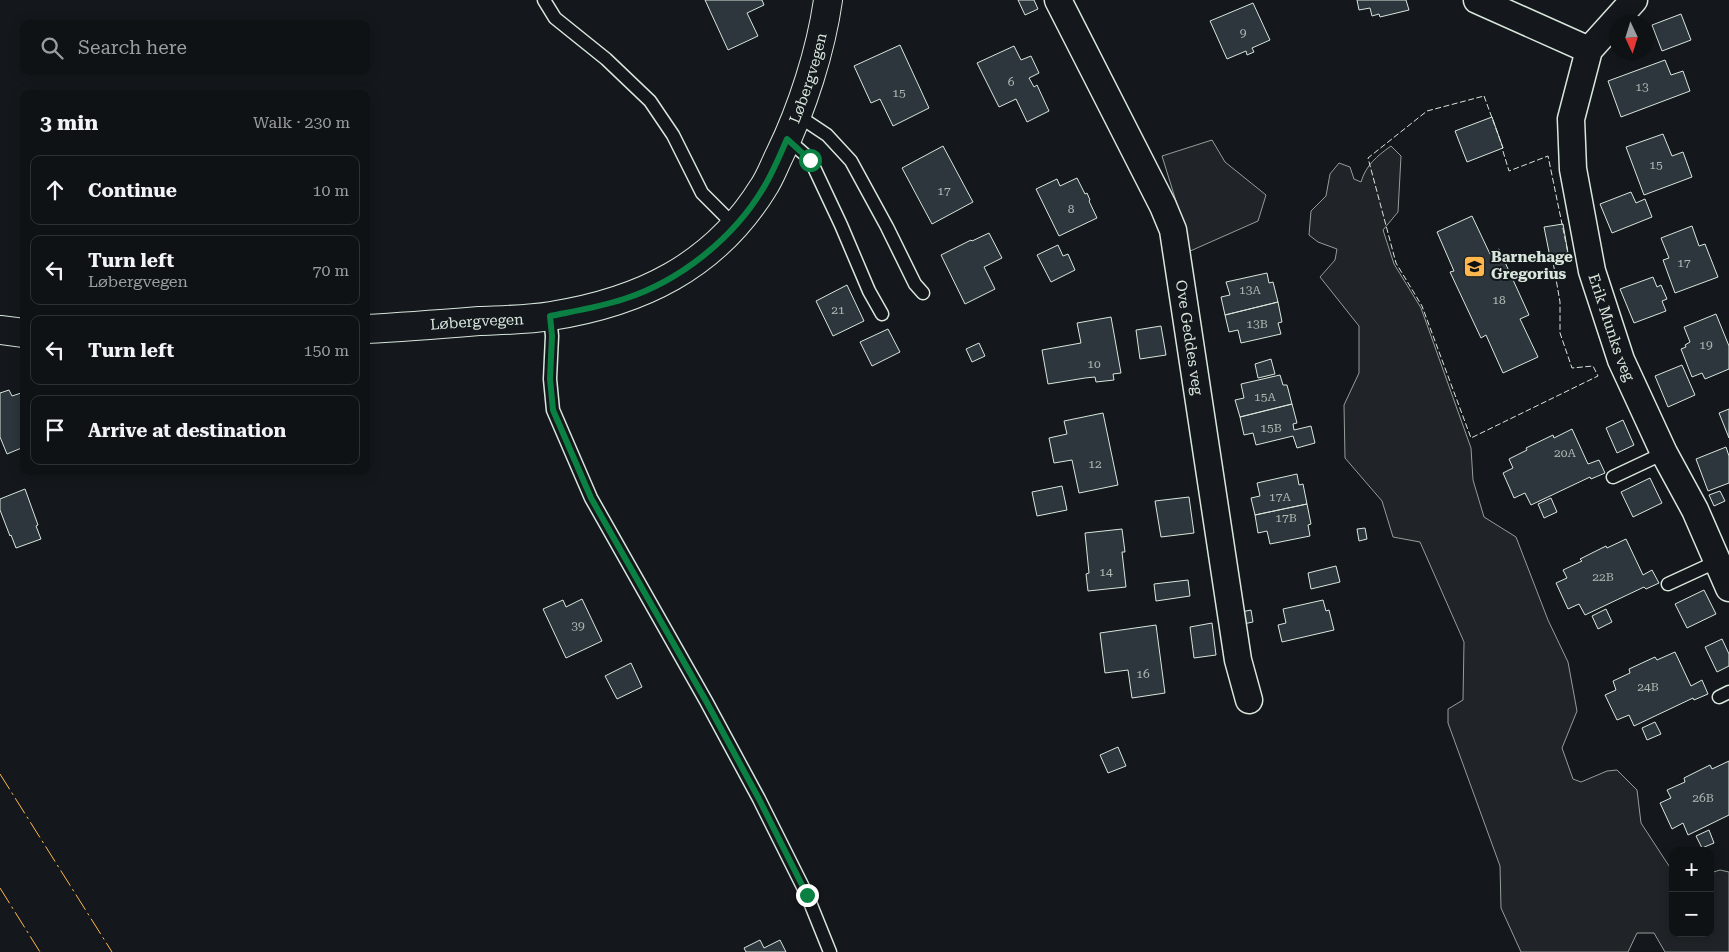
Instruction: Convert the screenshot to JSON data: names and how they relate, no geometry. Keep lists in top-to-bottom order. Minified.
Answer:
{"streets":{"street":["Løbergvegen","Erik Munks veg","Ove Geddes veg"]},"places":{"school or university":["Barnehage Gregorius"]},"house_numbers":["9","6","13","15","15","17","8","17","13A","18","21","13B","19","10","15A","15B","20A","12","17A","17B","14","22B","39","16","24B","26B"],"north":"bottom","page":{"search":"Search here","heading":["3 min","Walk · 230 m"],"list":[["Continue","10 m"],["Turn left","Løbergvegen","70 m"],["Turn left","150 m"],"Arrive at destination"],"map_buttons":["+","−"]}}
